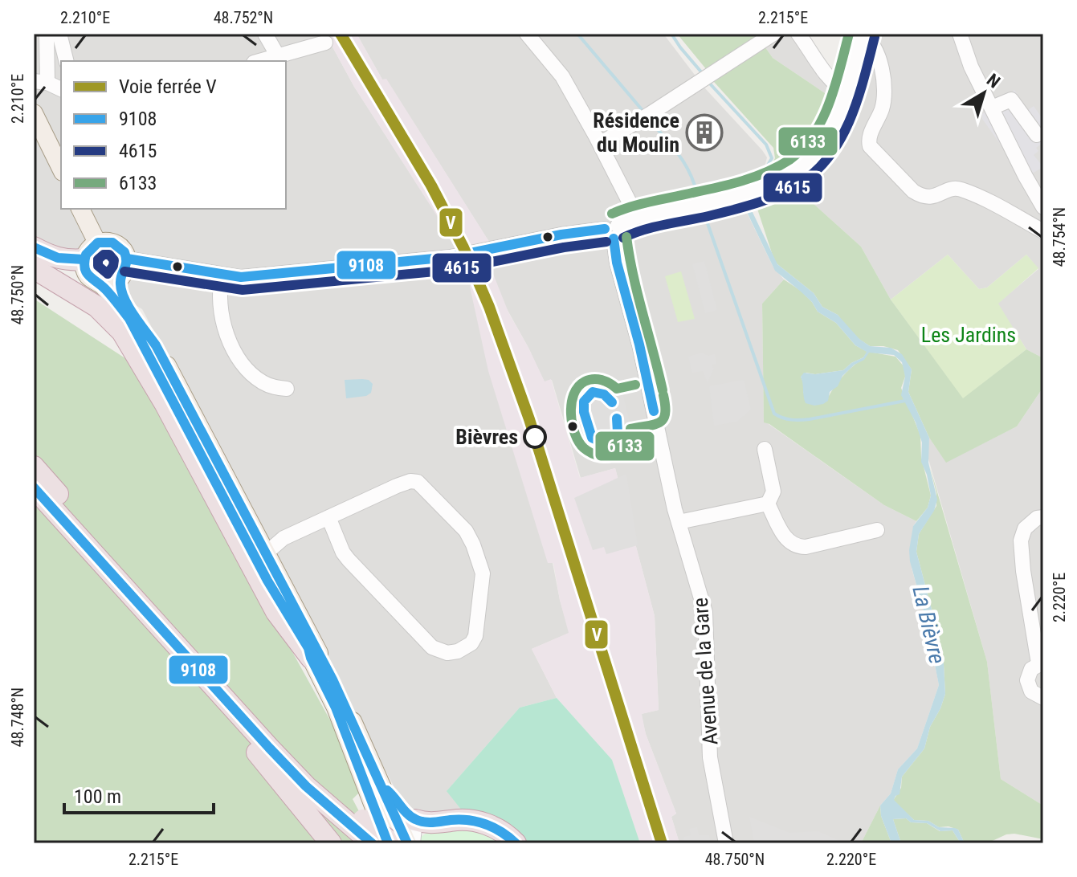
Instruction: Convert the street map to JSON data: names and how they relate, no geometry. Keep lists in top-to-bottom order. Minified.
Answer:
{"streets":{"street":["Avenue de la Gare"]},"water":["La Bièvre"],"parks":["Les Jardins"],"places":{"building":["Résidence du Moulin"],"other":["Bièvres"]},"lines":["rail line V","transit line 6133","transit line 4615","transit line 9108"],"legend":["Voie ferrée V","9108","4615","6133"],"scale_bar":"100 m","north":"top right","coordinates":["2.210°E","48.752°N","2.215°E","48.754°N","48.750°N","2.220°E","48.748°N"]}
